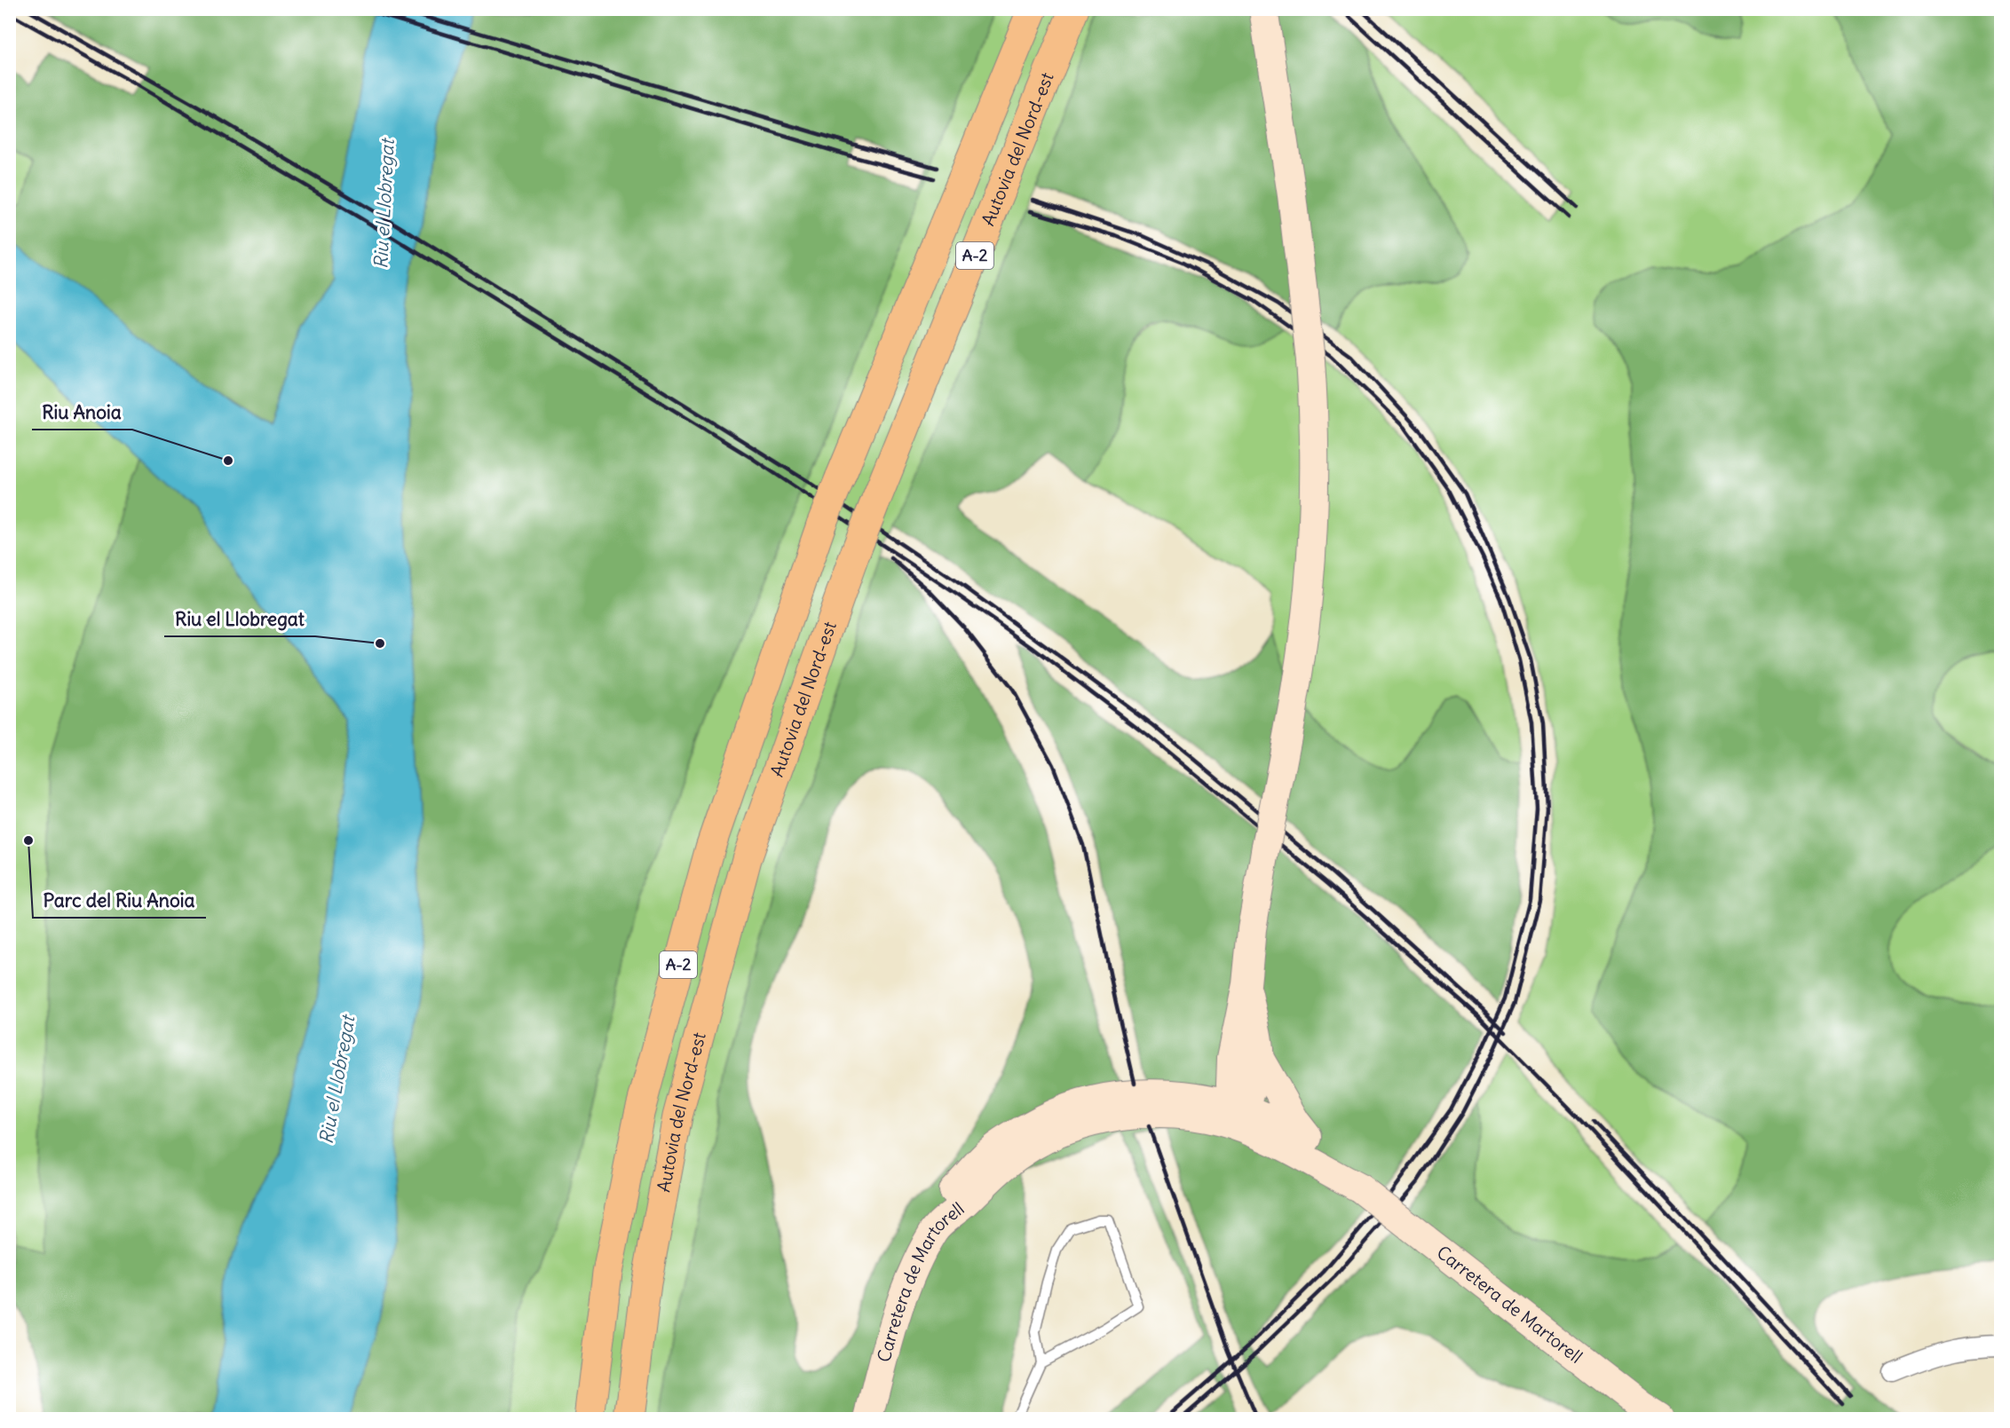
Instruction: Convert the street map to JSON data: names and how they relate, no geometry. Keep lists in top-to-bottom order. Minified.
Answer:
{"streets":{"highway":["Autovia del Nord-est","A-2"],"main road":["Carretera de Martorell"]},"water":["Riu el Llobregat"],"places":["Riu Anoia","Riu el Llobregat","Parc del Riu Anoia"]}
